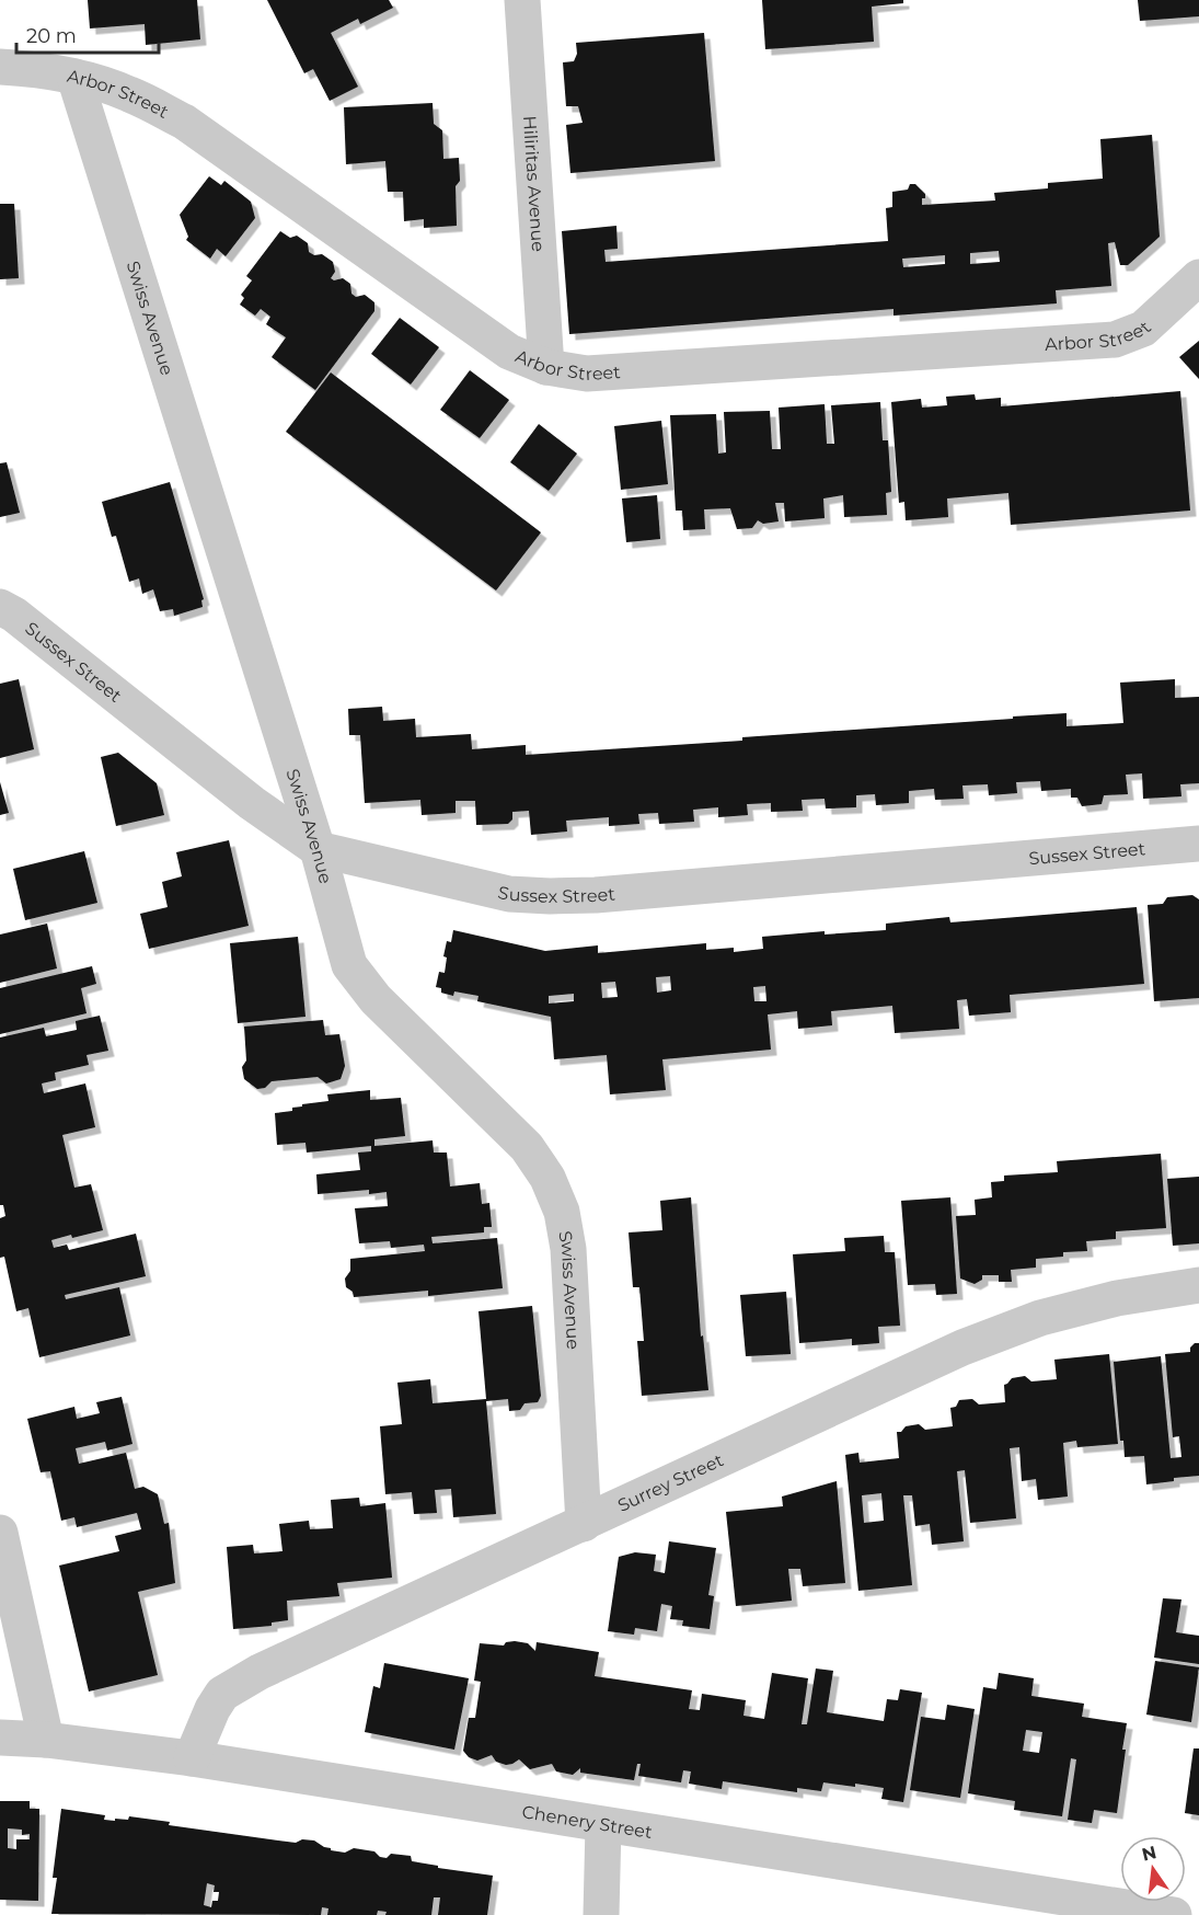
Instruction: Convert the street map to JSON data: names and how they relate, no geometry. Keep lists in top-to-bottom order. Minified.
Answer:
{"streets":{"street":["Arbor Street","Hiliritas Avenue","Swiss Avenue","Sussex Street","Surrey Street","Chenery Street"]},"crossings":[["Arbor Street","Hiliritas Avenue"],["Arbor Street","Swiss Avenue"],["Swiss Avenue","Sussex Street"],["Swiss Avenue","Surrey Street"],["Surrey Street","Chenery Street"]],"scale_bar":"20 m","north":"top"}
